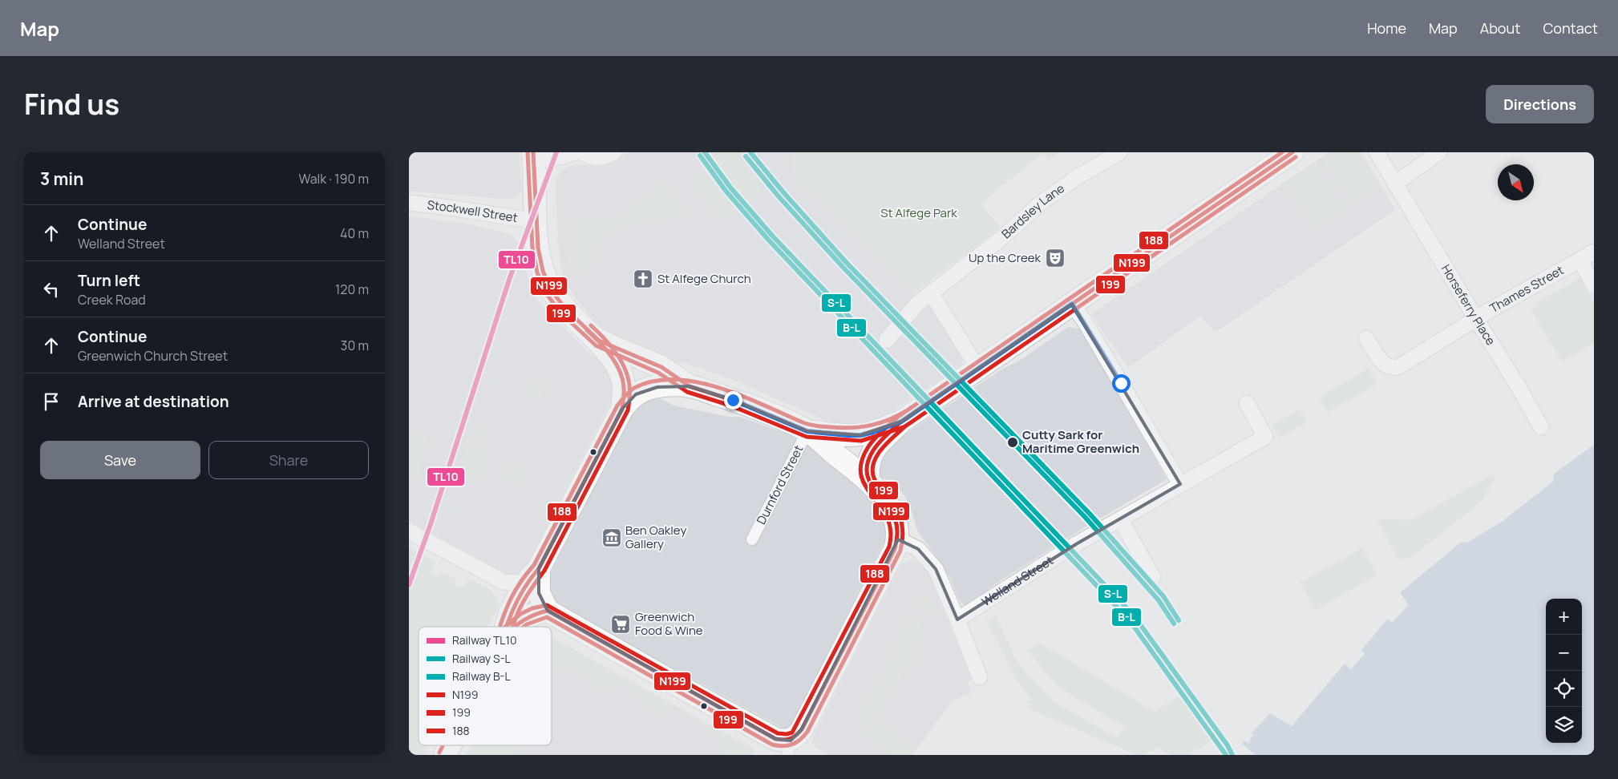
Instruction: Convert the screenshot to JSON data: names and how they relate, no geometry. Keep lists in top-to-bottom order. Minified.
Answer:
{"streets":{"street":["Stockwell Street","Bardsley Lane","Thames Street","Horseferry Place","Durnford Street","Welland Street"]},"crossings":[["Thames Street","Horseferry Place"]],"parks":["St Alfege Park"],"places":{"theatre":["Up the Creek"],"church":["St Alfege Church"],"other":["Cutty Sark for Maritime Greenwich"],"museum":["Ben Oakley Gallery"],"supermarket":["Greenwich Food & Wine"]},"lines":["rail line TL10","rail line S-L","transit line N199","transit line 199","transit line 188","rail line B-L"],"legend":["Railway TL10","Railway S-L","Railway B-L","N199","199","188"],"north":"bottom right","page":{"header":"Map","nav":["Home","Map","About","Contact"],"title":"Find us","buttons":["Directions",["Save","Share"]],"heading":["3 min","Walk · 190 m"],"list":[["Continue","Welland Street","40 m"],["Turn left","Creek Road","120 m"],["Continue","Greenwich Church Street","30 m"],"Arrive at destination"],"map_buttons":["+","−"]}}
